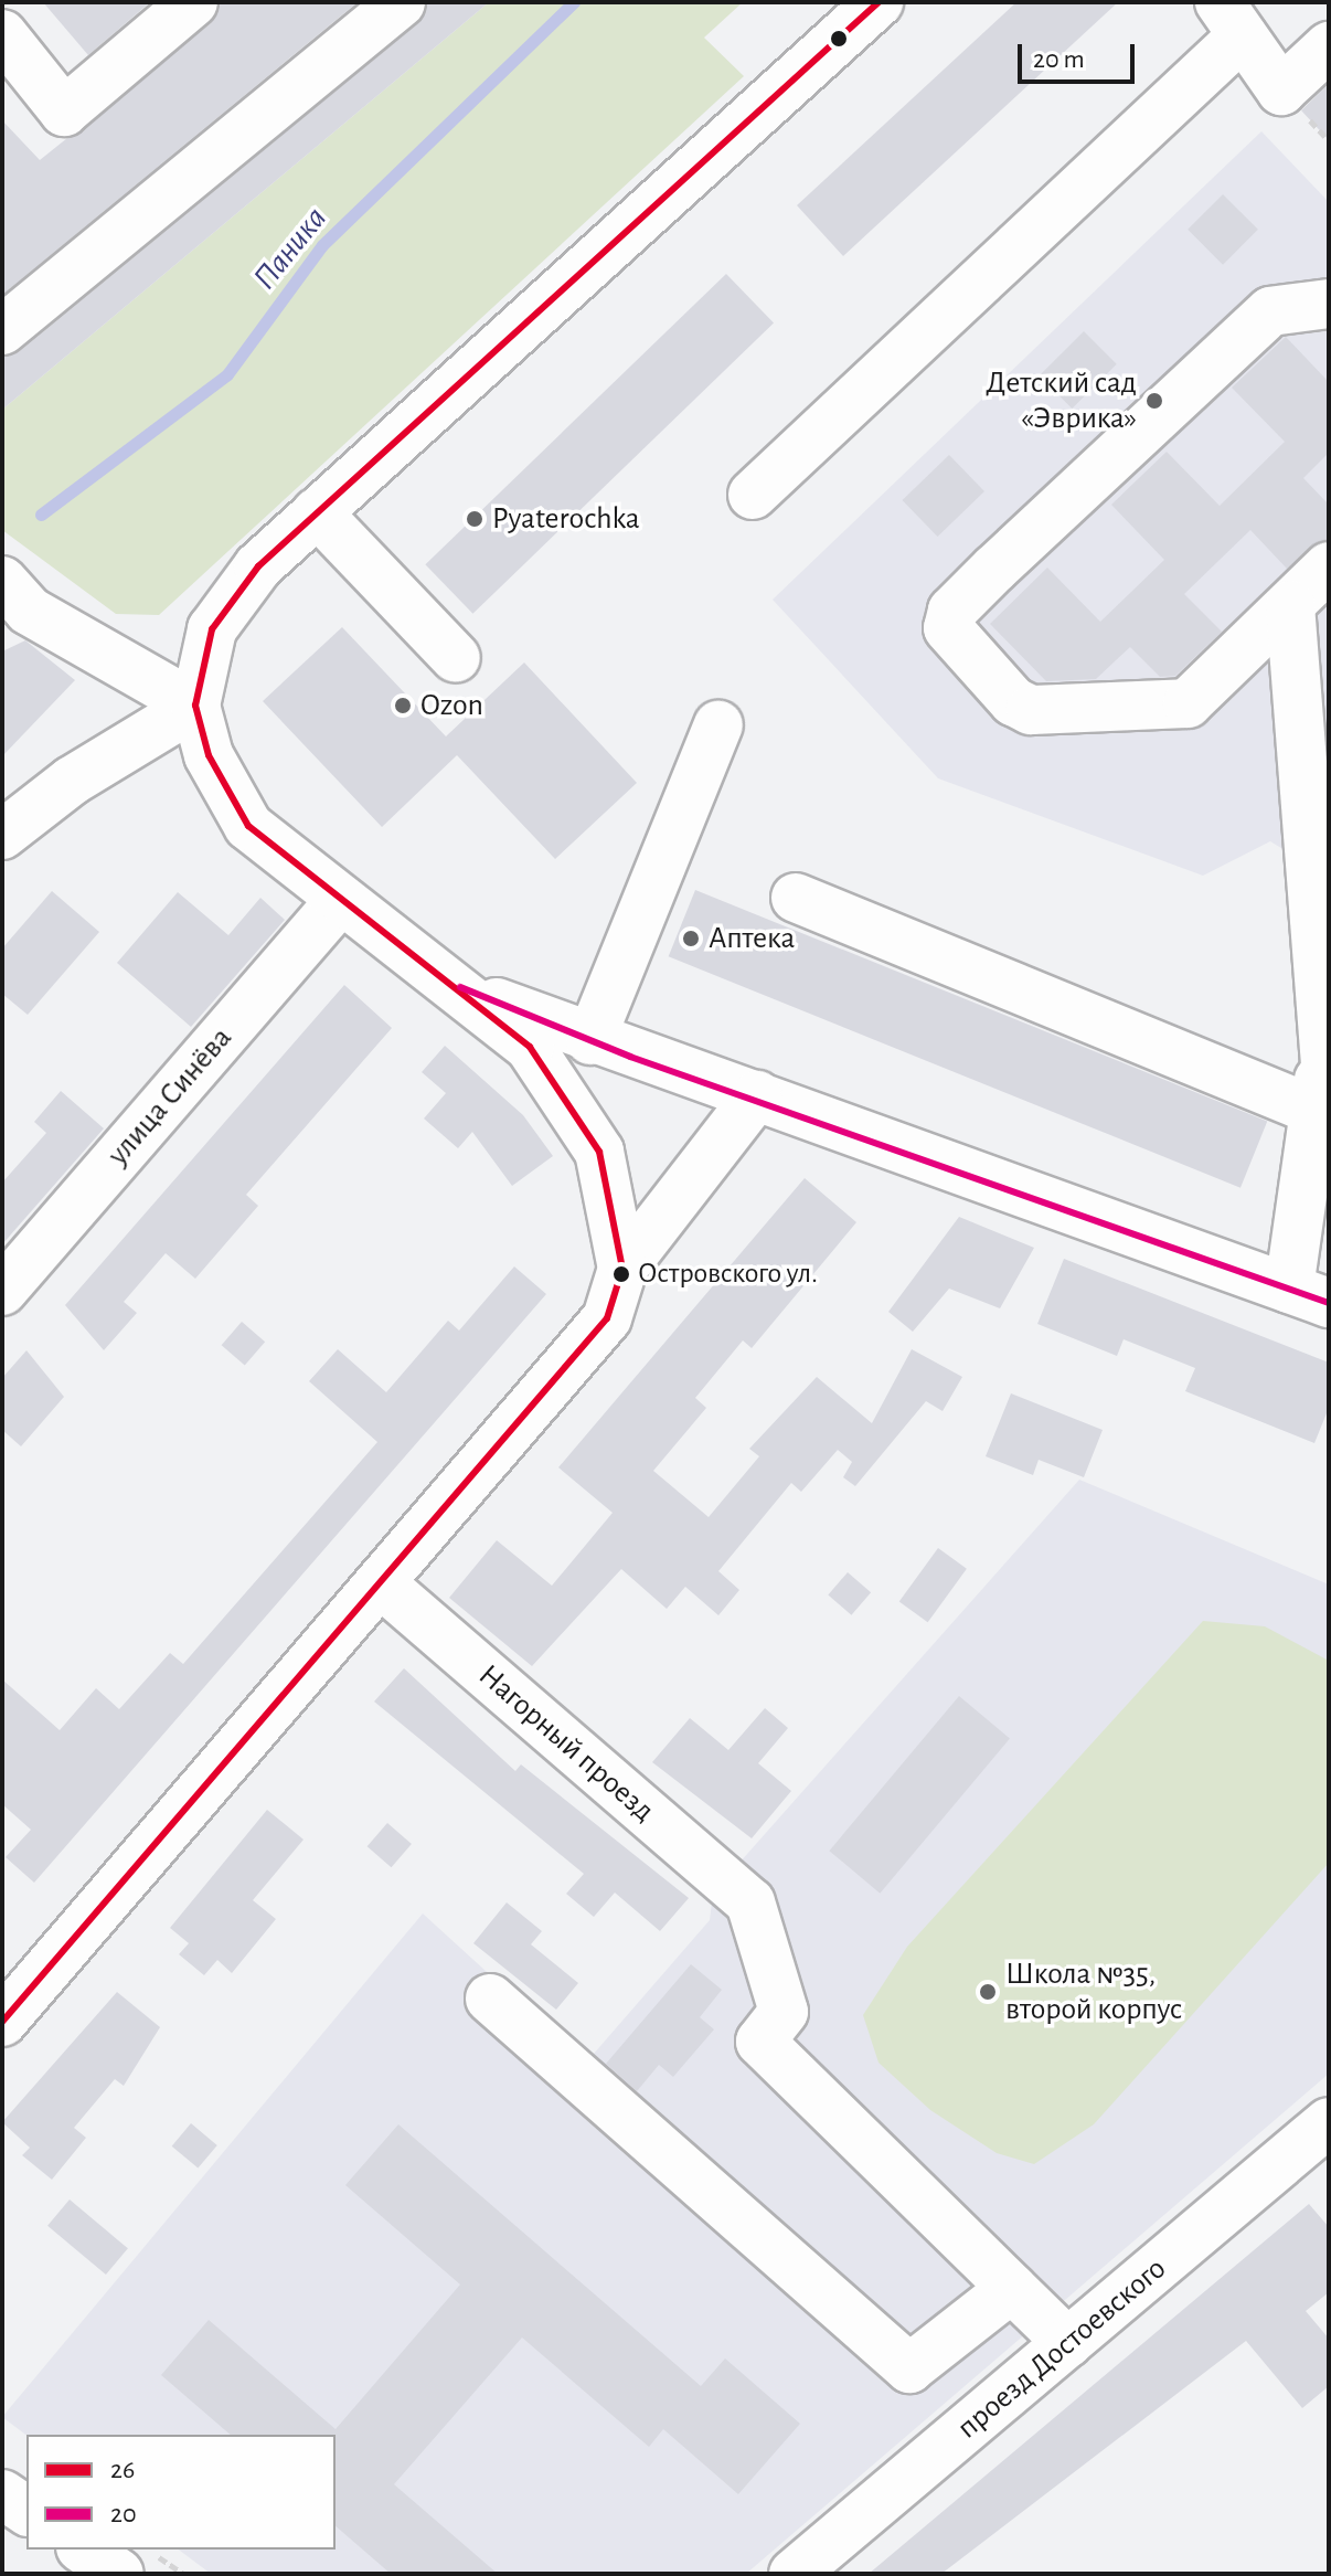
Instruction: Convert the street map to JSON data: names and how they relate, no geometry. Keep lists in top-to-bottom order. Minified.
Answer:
{"streets":{"street":["улица Синёва","Нагорный проезд","проезд Достоевского"]},"water":["Паника"],"places":["Детский сад «Эврика»","Pyaterochka","Ozon","Аптека","Островского ул.","Школа №35, второй корпус"],"lines":["transit line 26","transit line 20"],"legend":["26","20"],"scale_bar":"20 m"}
